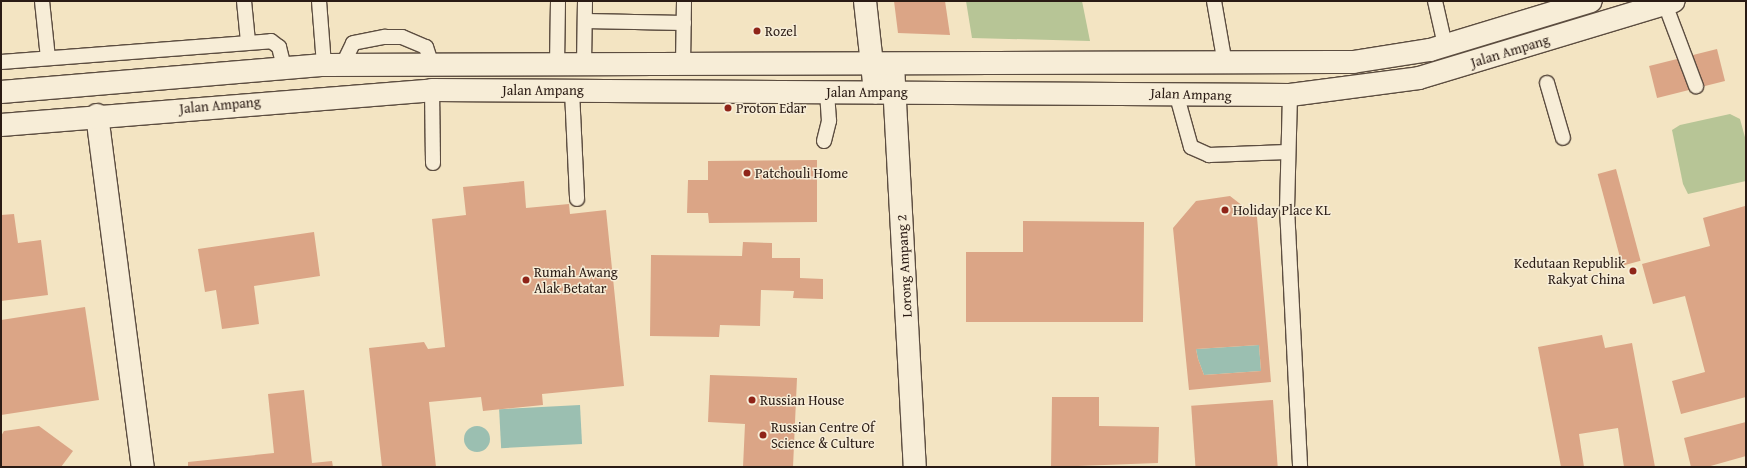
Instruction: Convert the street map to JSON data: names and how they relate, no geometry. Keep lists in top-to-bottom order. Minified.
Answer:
{"streets":{"main road":["Jalan Ampang","Lorong Ampang 2"]},"crossings":[["Jalan Ampang","Lorong Ampang 2"]],"places":["Rozel","Proton Edar","Patchouli Home","Holiday Place KL","Kedutaan Republik Rakyat China","Rumah Awang Alak Betatar","Russian House","Russian Centre Of Science & Culture"]}
